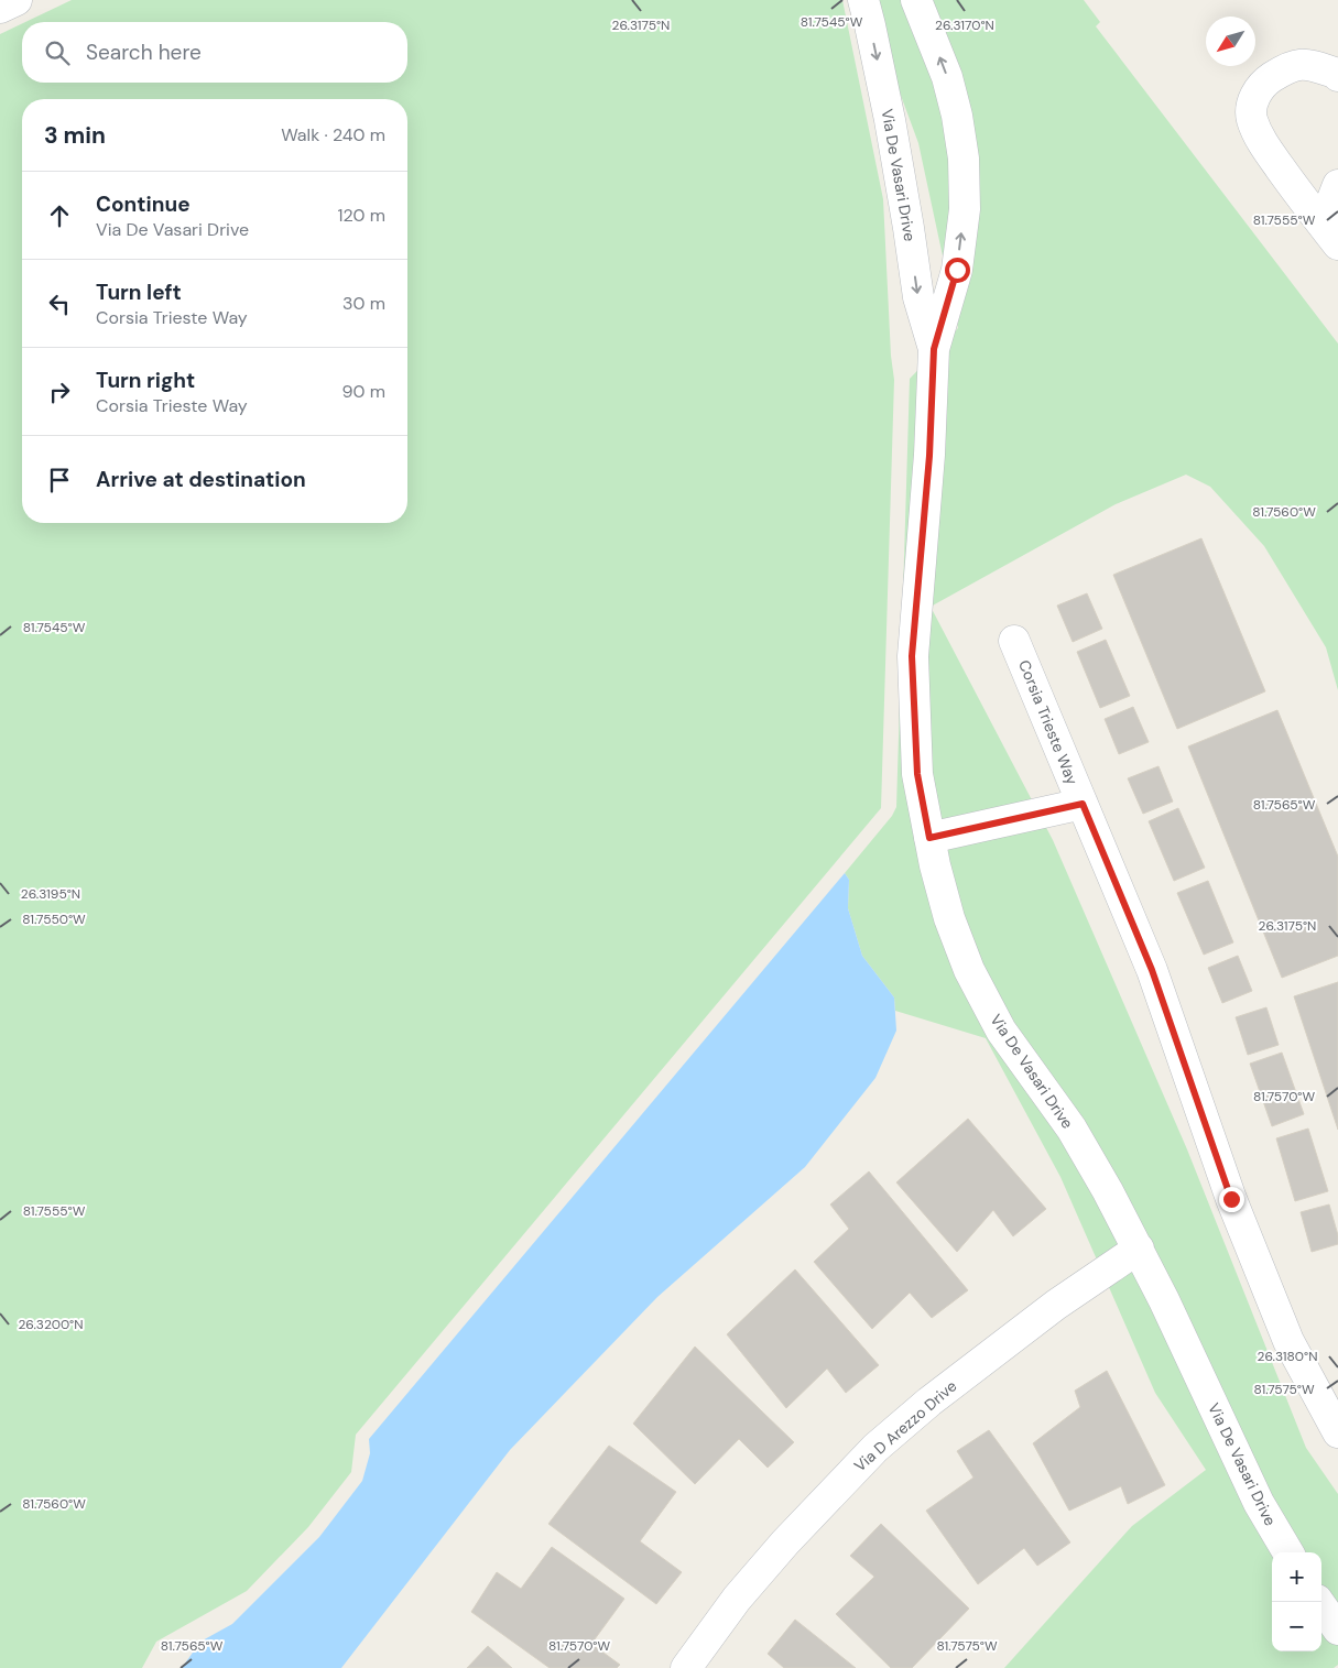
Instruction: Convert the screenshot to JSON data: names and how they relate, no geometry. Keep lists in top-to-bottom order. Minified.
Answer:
{"streets":{"street":["Via De Vasari Drive","Corsia Trieste Way","Via D Arezzo Drive"]},"crossings":[["Via De Vasari Drive","Corsia Trieste Way"],["Via De Vasari Drive","Via D Arezzo Drive"]],"north":"bottom left","page":{"search":"Search here","heading":["3 min","Walk · 240 m"],"list":[["Continue","Via De Vasari Drive","120 m"],["Turn left","Corsia Trieste Way","30 m"],["Turn right","Corsia Trieste Way","90 m"],"Arrive at destination"],"map_buttons":["+","−"]},"coordinates":["81.7545°W","26.3175°N","26.3170°N","81.7555°W","81.7560°W","81.7565°W","26.3195°N","81.7550°W","81.7570°W","26.3200°N","26.3180°N","81.7575°W"]}
